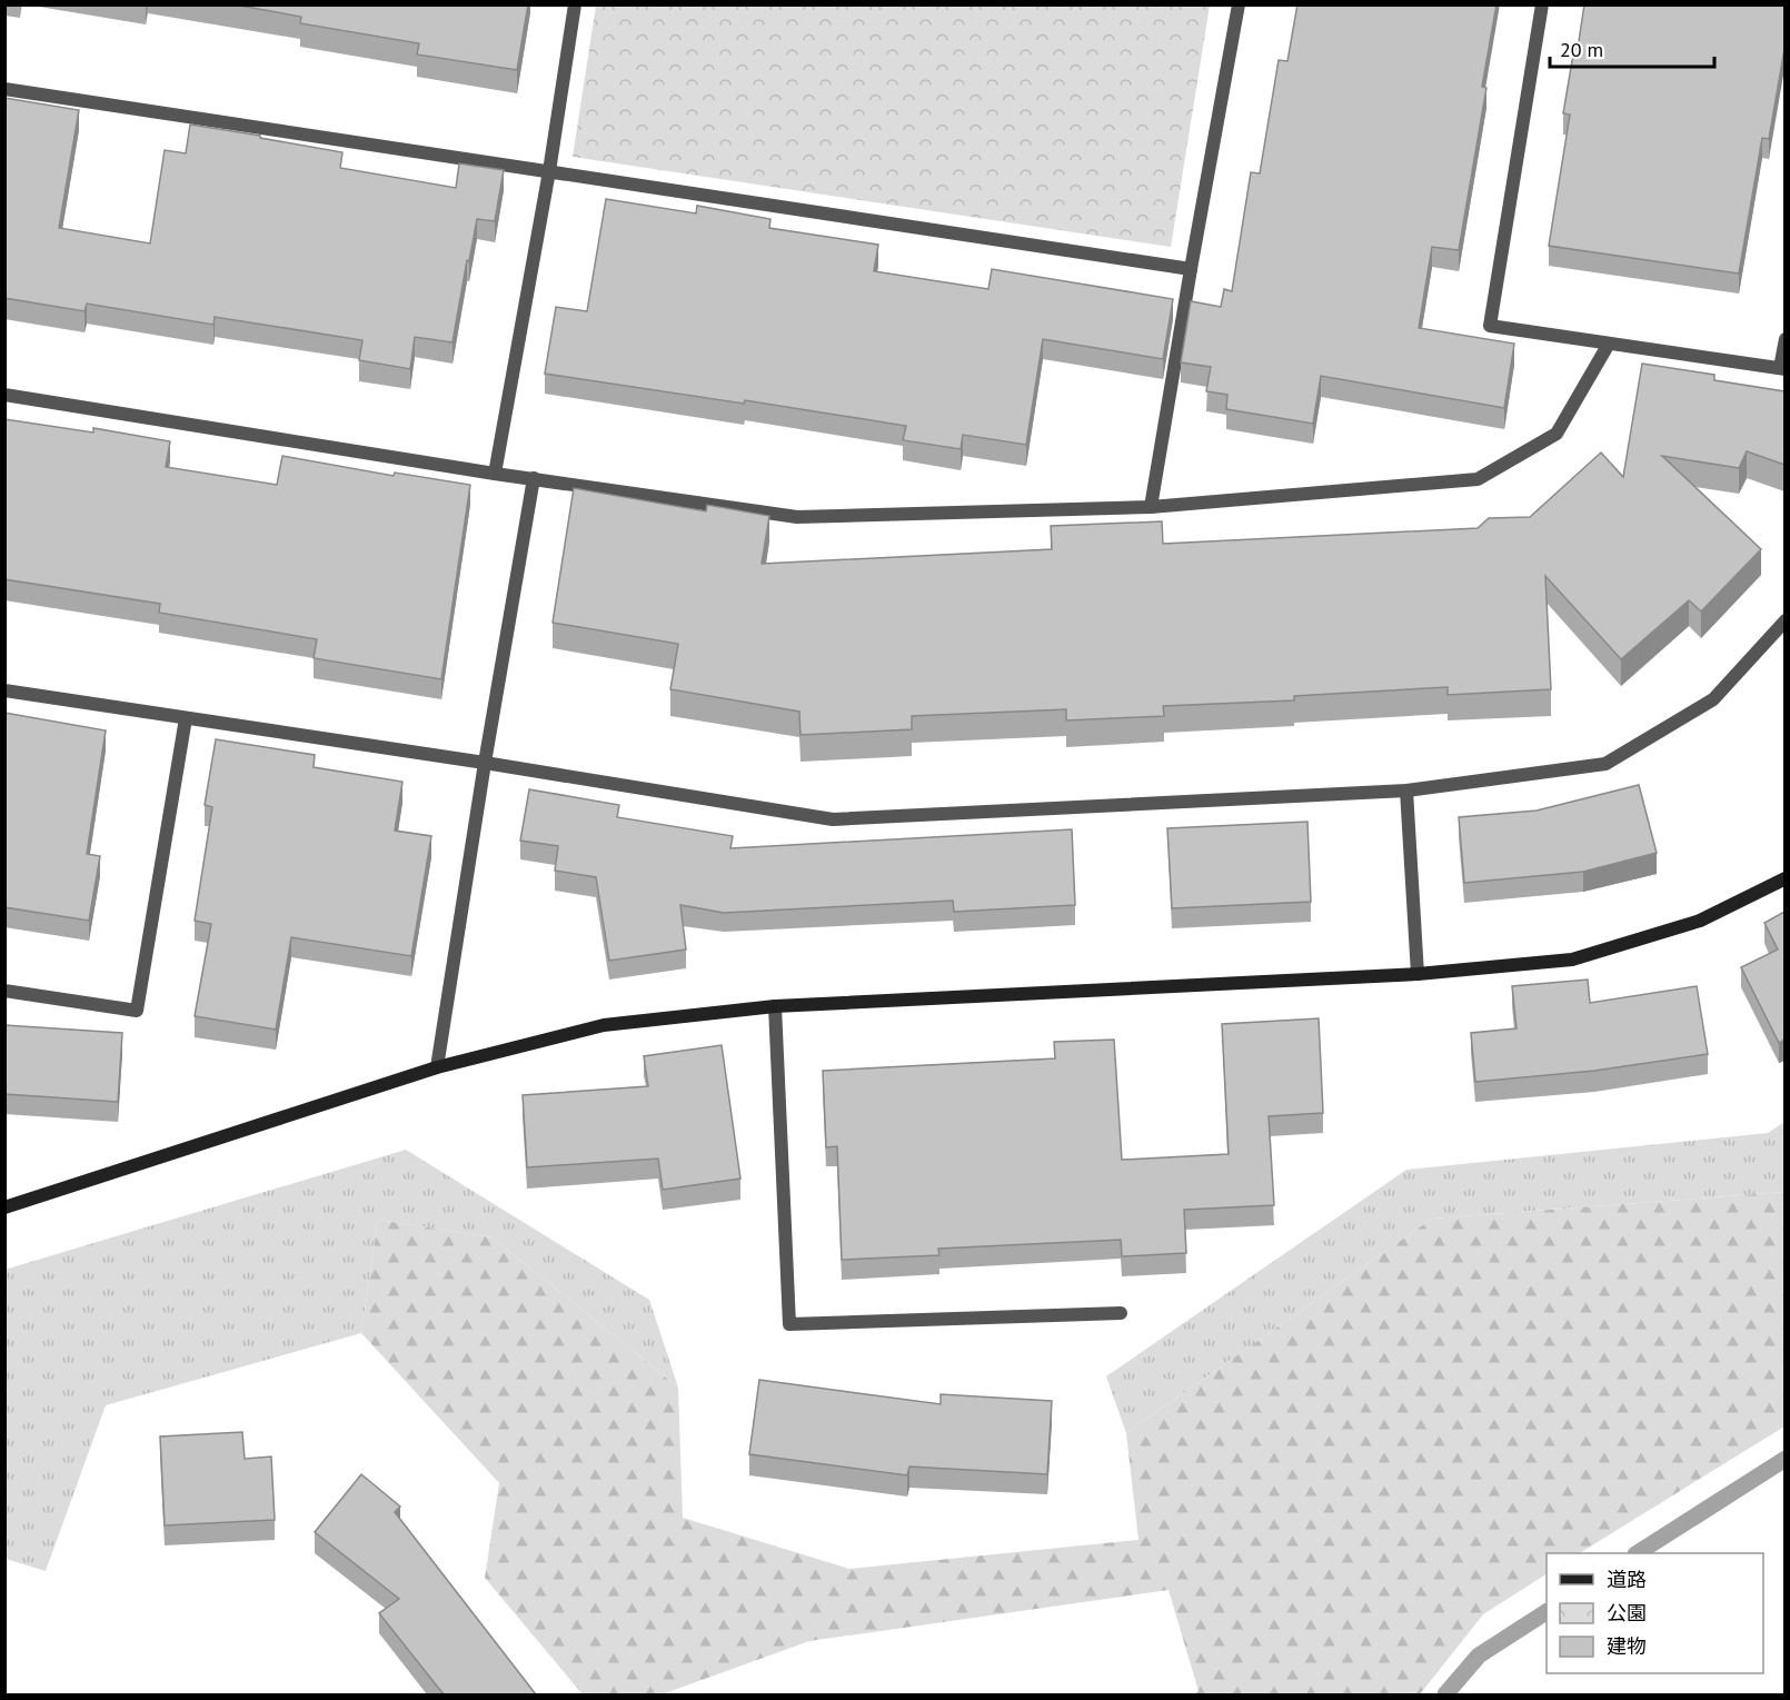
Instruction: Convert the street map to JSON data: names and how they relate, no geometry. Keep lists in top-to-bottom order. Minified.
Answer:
{"legend":["道路","公園","建物"],"scale_bar":"20 m"}
